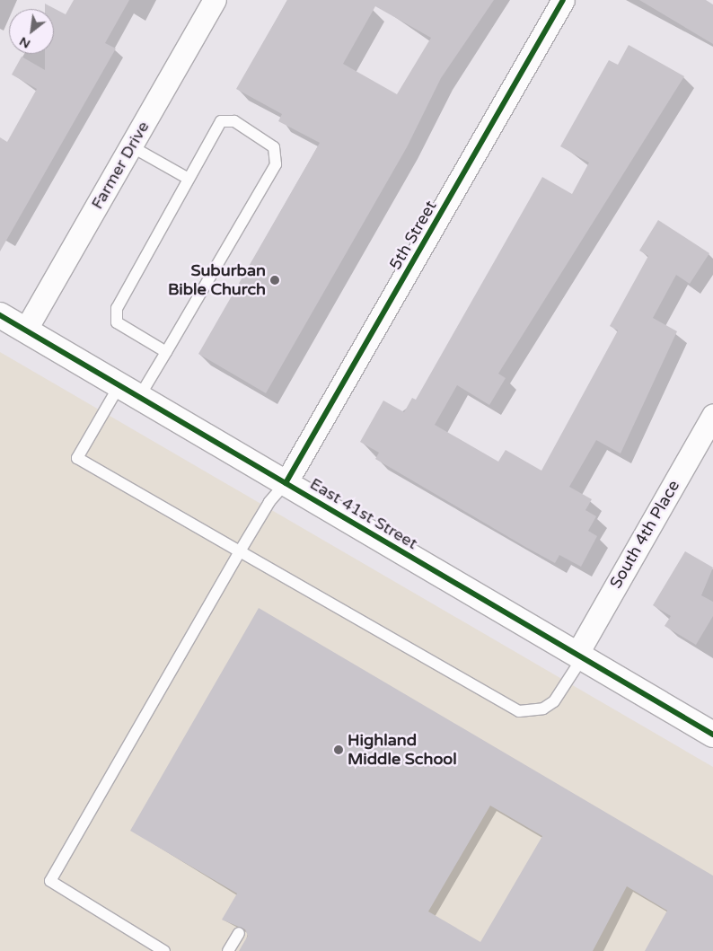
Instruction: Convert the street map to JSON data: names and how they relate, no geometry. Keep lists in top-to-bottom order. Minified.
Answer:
{"streets":{"street":["Farmer Drive","5th Street","East 41st Street","South 4th Place"]},"crossings":[["Farmer Drive","East 41st Street"],["5th Street","East 41st Street"],["East 41st Street","South 4th Place"]],"places":["Suburban Bible Church","Highland Middle School"],"north":"bottom left"}
